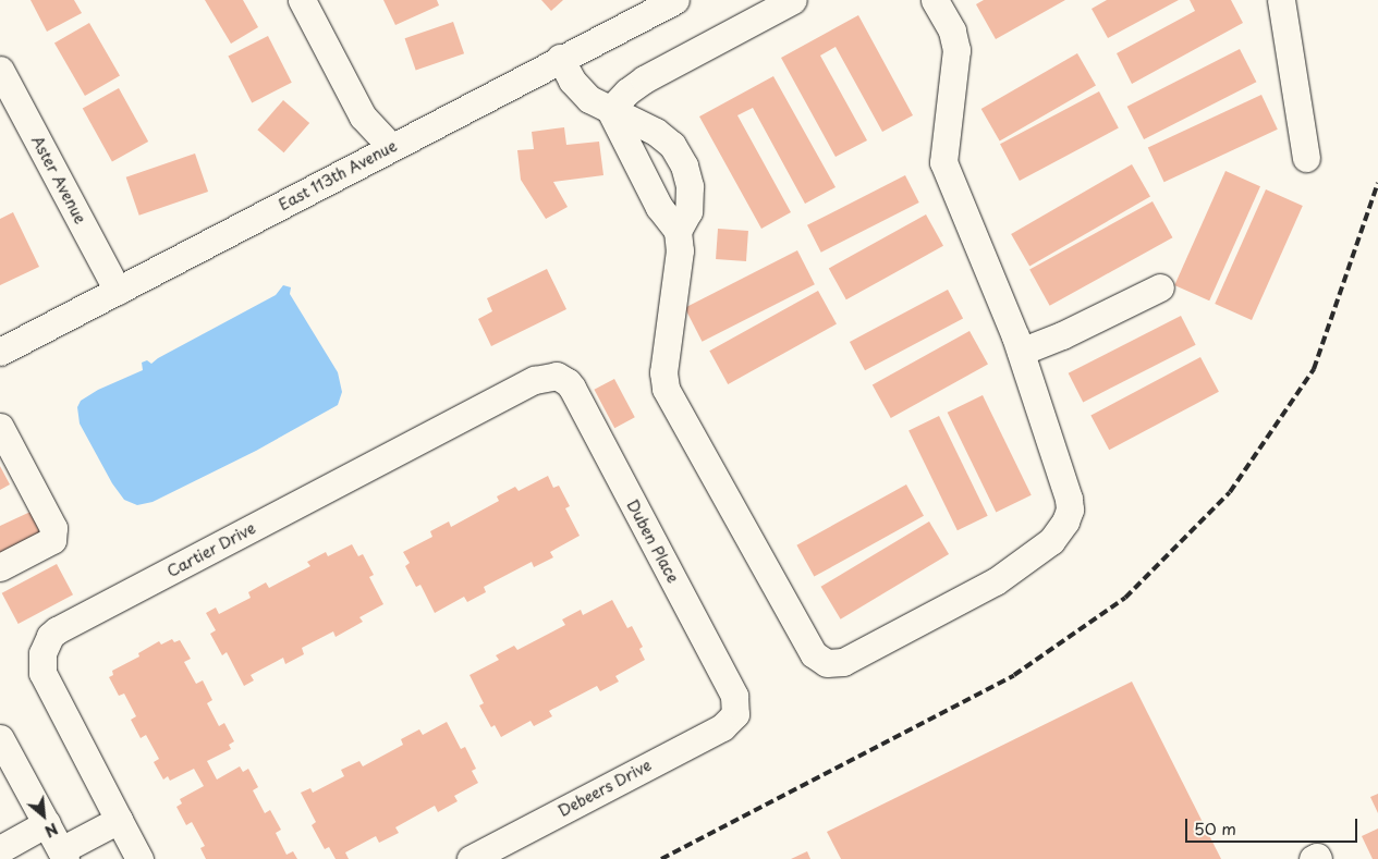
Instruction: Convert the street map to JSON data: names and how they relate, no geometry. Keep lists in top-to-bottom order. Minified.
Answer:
{"streets":{"street":["East 113th Avenue","Aster Avenue","Duben Place","Cartier Drive","Debeers Drive"]},"crossings":[["East 113th Avenue","Aster Avenue"],["Duben Place","Cartier Drive"],["Duben Place","Debeers Drive"]],"scale_bar":"50 m","north":"bottom right"}
